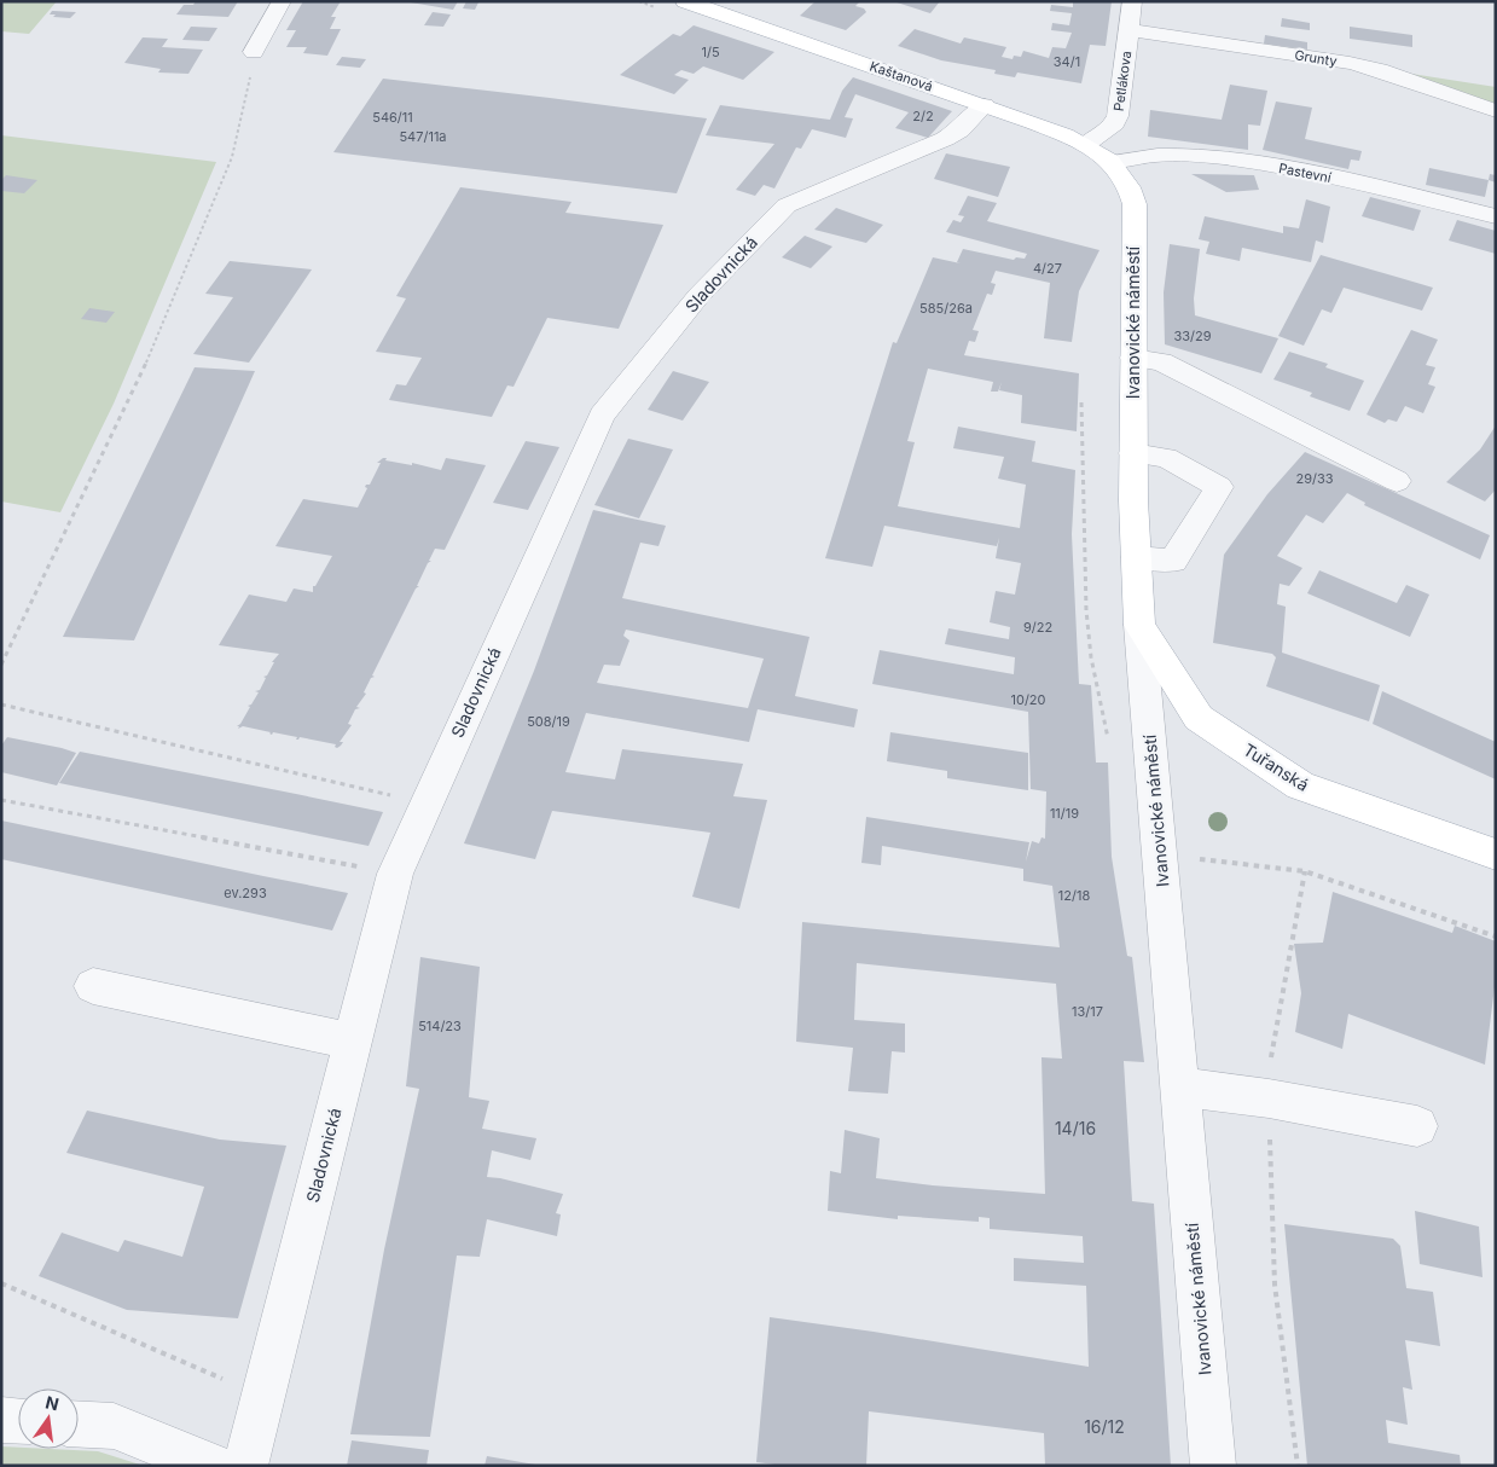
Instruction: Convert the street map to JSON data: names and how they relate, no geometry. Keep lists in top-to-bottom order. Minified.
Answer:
{"streets":{"main road":["Kaštanová","Ivanovické náměstí","Tuřanská"],"street":["Grunty","Petlákova","Pastevní","Sladovnická"]},"crossings":[["Grunty","Petlákova"],["Kaštanová","Petlákova"],["Kaštanová","Pastevní"],["Kaštanová","Sladovnická"],["Kaštanová","Ivanovické náměstí"],["Pastevní","Ivanovické náměstí"],["Ivanovické náměstí","Tuřanská"]],"house_numbers":["1/5","34/1","2/2","546/11","547/11a","4/27","585/26a","33/29","29/33","9/22","10/20","508/19","11/19","ev.293","12/18","13/17","514/23","14/16","16/12"],"north":"top"}
